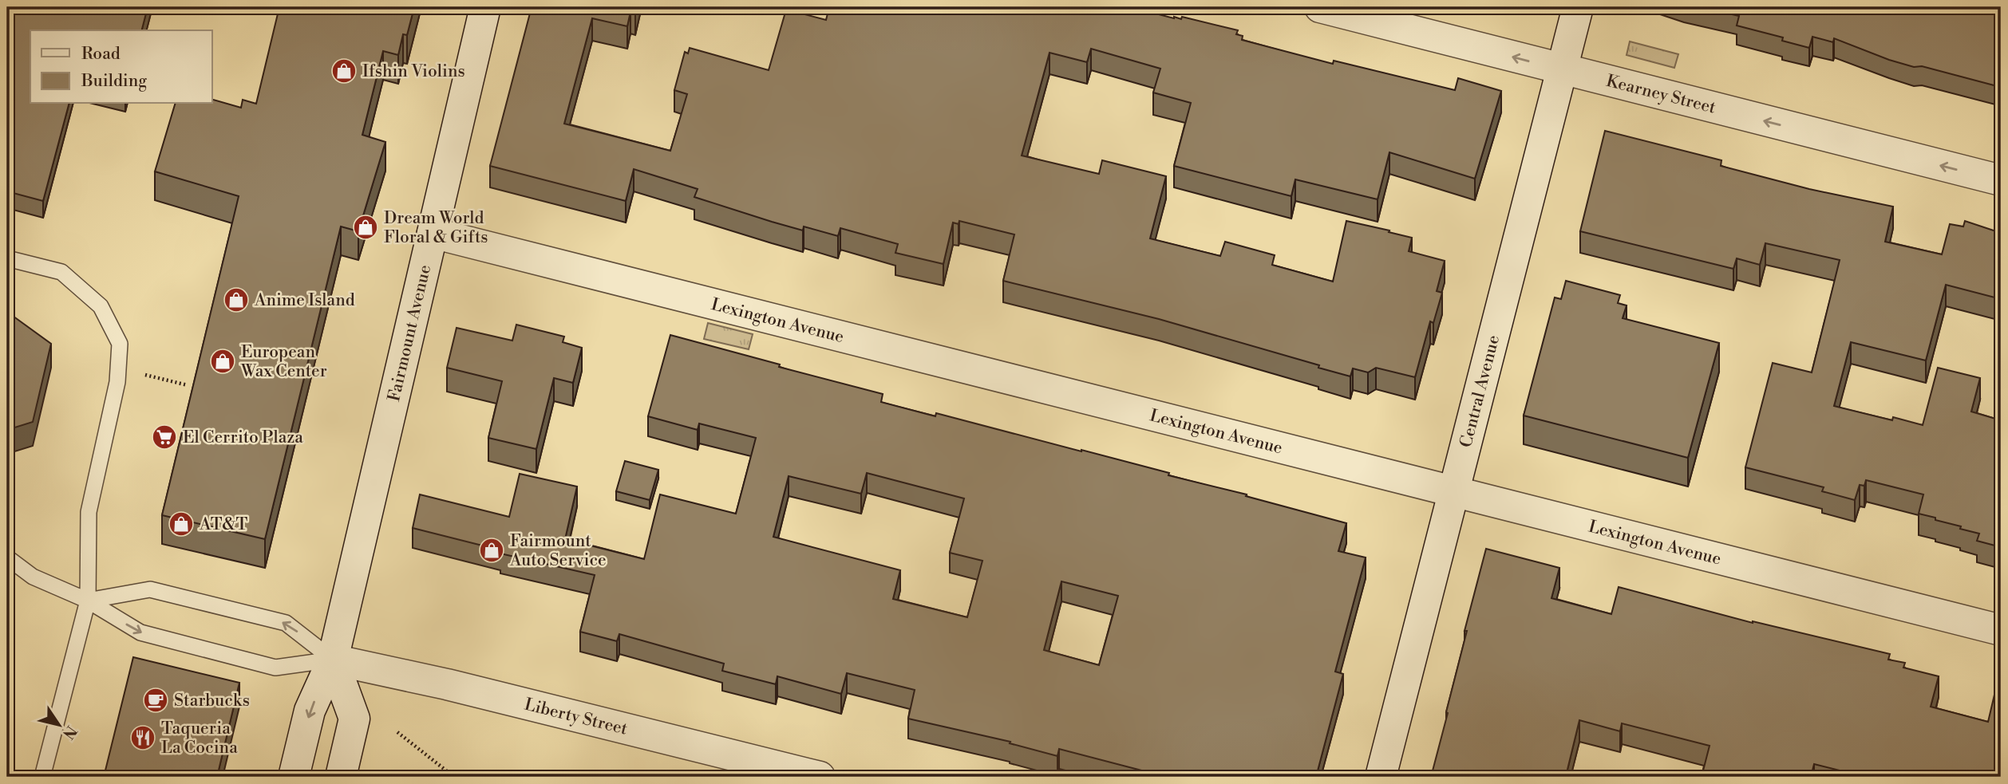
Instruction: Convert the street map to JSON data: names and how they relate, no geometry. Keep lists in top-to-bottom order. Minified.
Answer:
{"streets":{"street":["Kearney Street","Lexington Avenue","Fairmount Avenue","Central Avenue","Liberty Street"]},"crossings":[["Kearney Street","Central Avenue"],["Lexington Avenue","Fairmount Avenue"],["Lexington Avenue","Central Avenue"],["Fairmount Avenue","Liberty Street"]],"one_way":["Kearney Street"],"places":{"shop":["Ifshin Violins","Dream World Floral & Gifts","Anime Island","European Wax Center","AT&T","Fairmount Auto Service"],"supermarket":["El Cerrito Plaza"],"cafe":["Starbucks"],"restaurant":["Taqueria La Cocina"]},"legend":["Road","Building"],"north":"bottom right"}
